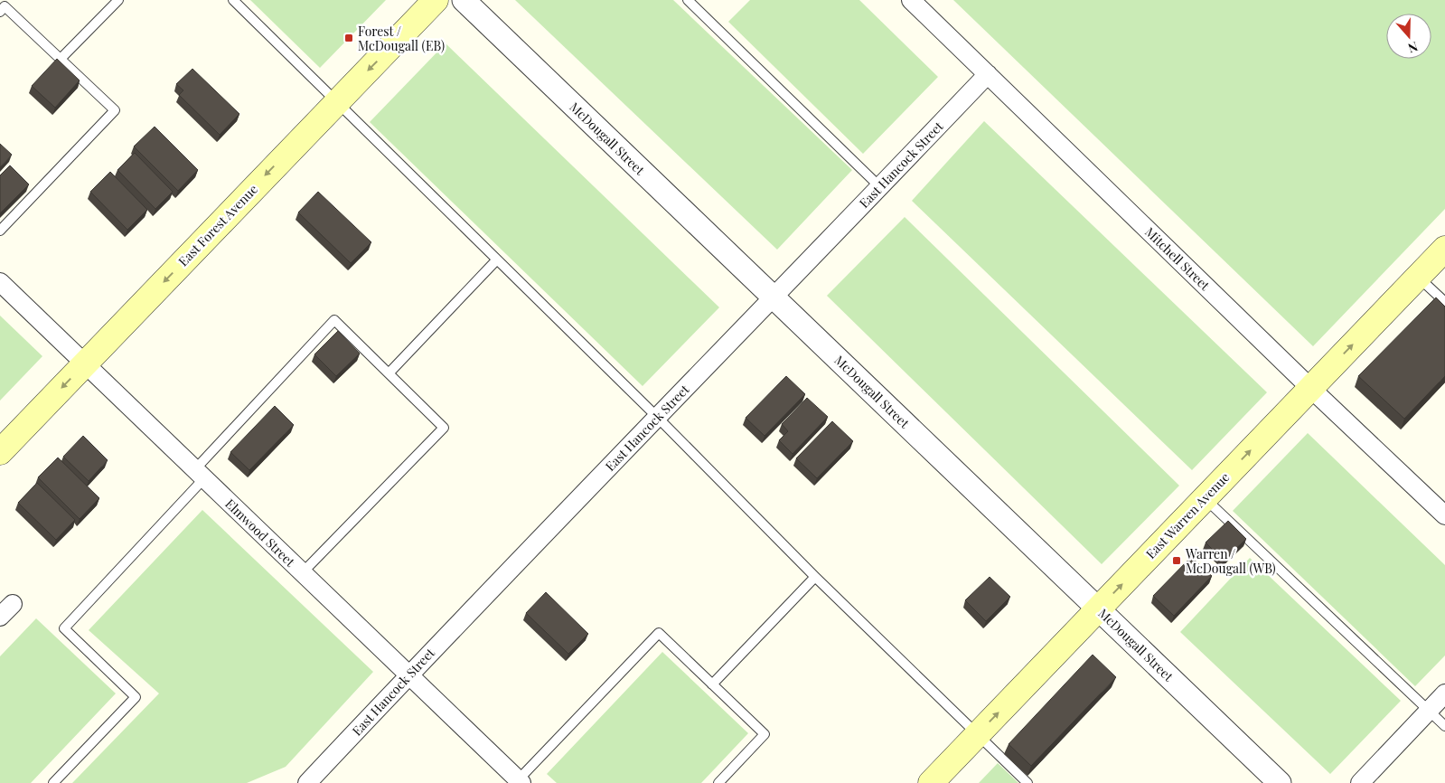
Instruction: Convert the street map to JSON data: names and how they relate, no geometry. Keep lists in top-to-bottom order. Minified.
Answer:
{"streets":{"main road":["East Forest Avenue","East Warren Avenue"],"street":["McDougall Street","East Hancock Street","Mitchell Street","Elmwood Street"]},"crossings":[["McDougall Street","East Hancock Street"],["McDougall Street","East Warren Avenue"],["East Hancock Street","Mitchell Street"],["East Hancock Street","Elmwood Street"],["East Forest Avenue","Elmwood Street"],["Mitchell Street","East Warren Avenue"]],"one_way":["East Forest Avenue","East Warren Avenue"],"places":{"transit":["Forest / McDougall (EB)","Warren / McDougall (WB)"]},"north":"bottom"}
